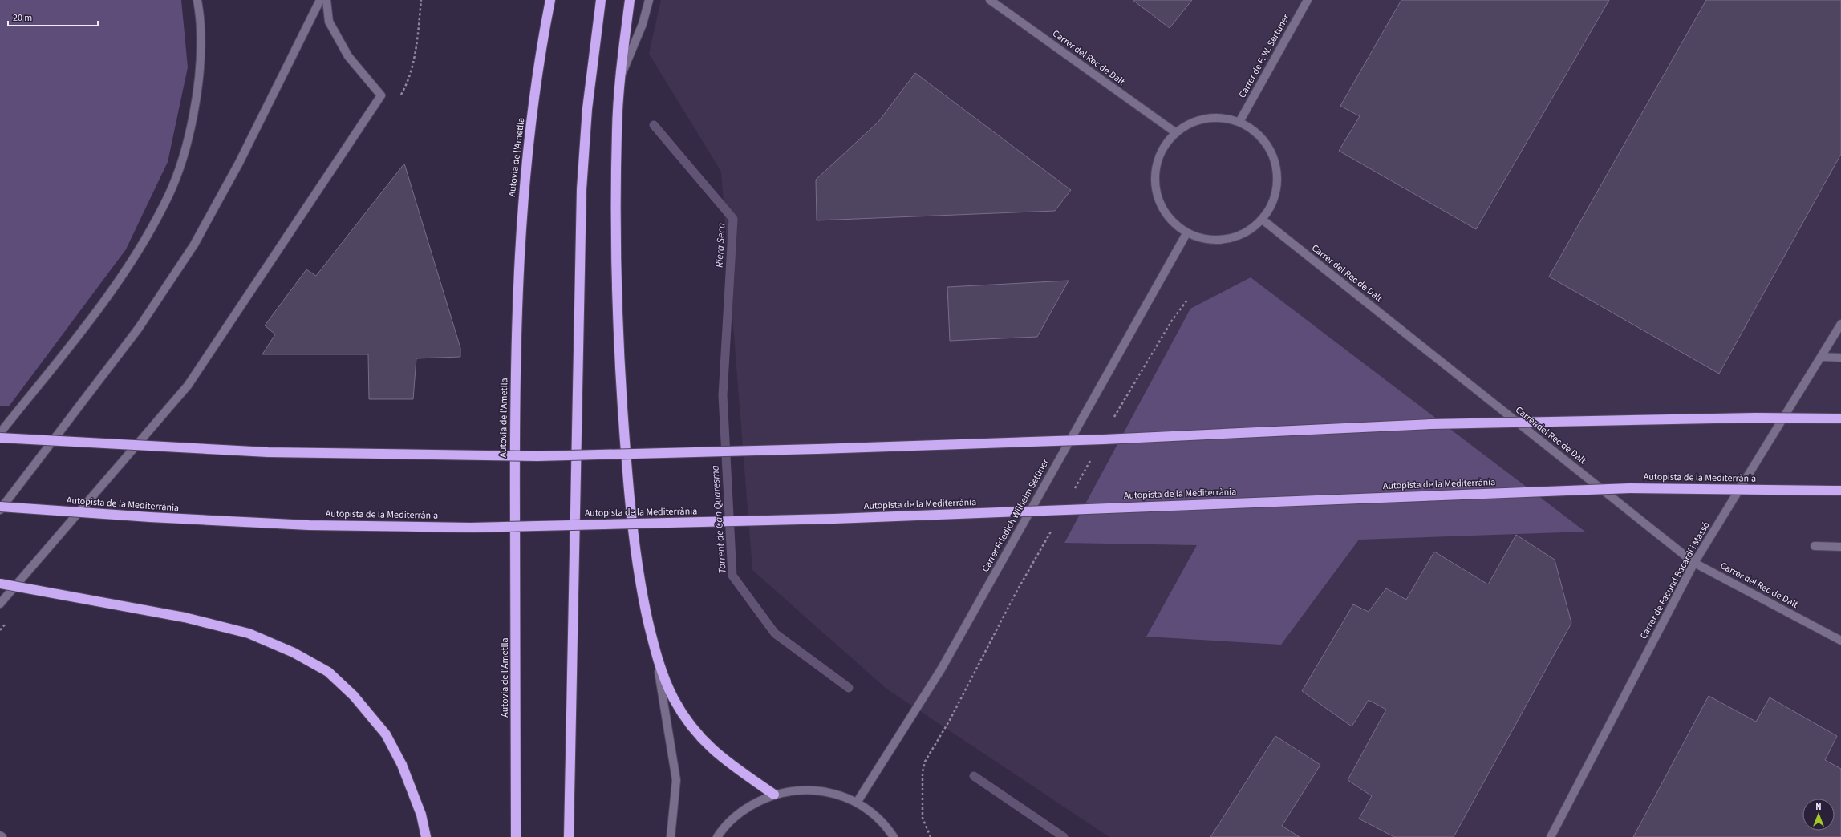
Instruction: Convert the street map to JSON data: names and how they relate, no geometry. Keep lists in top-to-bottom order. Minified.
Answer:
{"streets":{"highway":["Autovia de l'Ametlla","Autopista de la Mediterrània"],"street":["Carrer de F. W. Sertuner","Carrer del Rec de Dalt","Carrer Friedich Wilheim Setüner","Carrer de Facund Bacardí i Massó"]},"crossings":[["Carrer del Rec de Dalt","Carrer de Facund Bacardí i Massó"]],"water":["Riera Seca","Torrent de Can Quaresma"],"scale_bar":"20 m","north":"top"}
